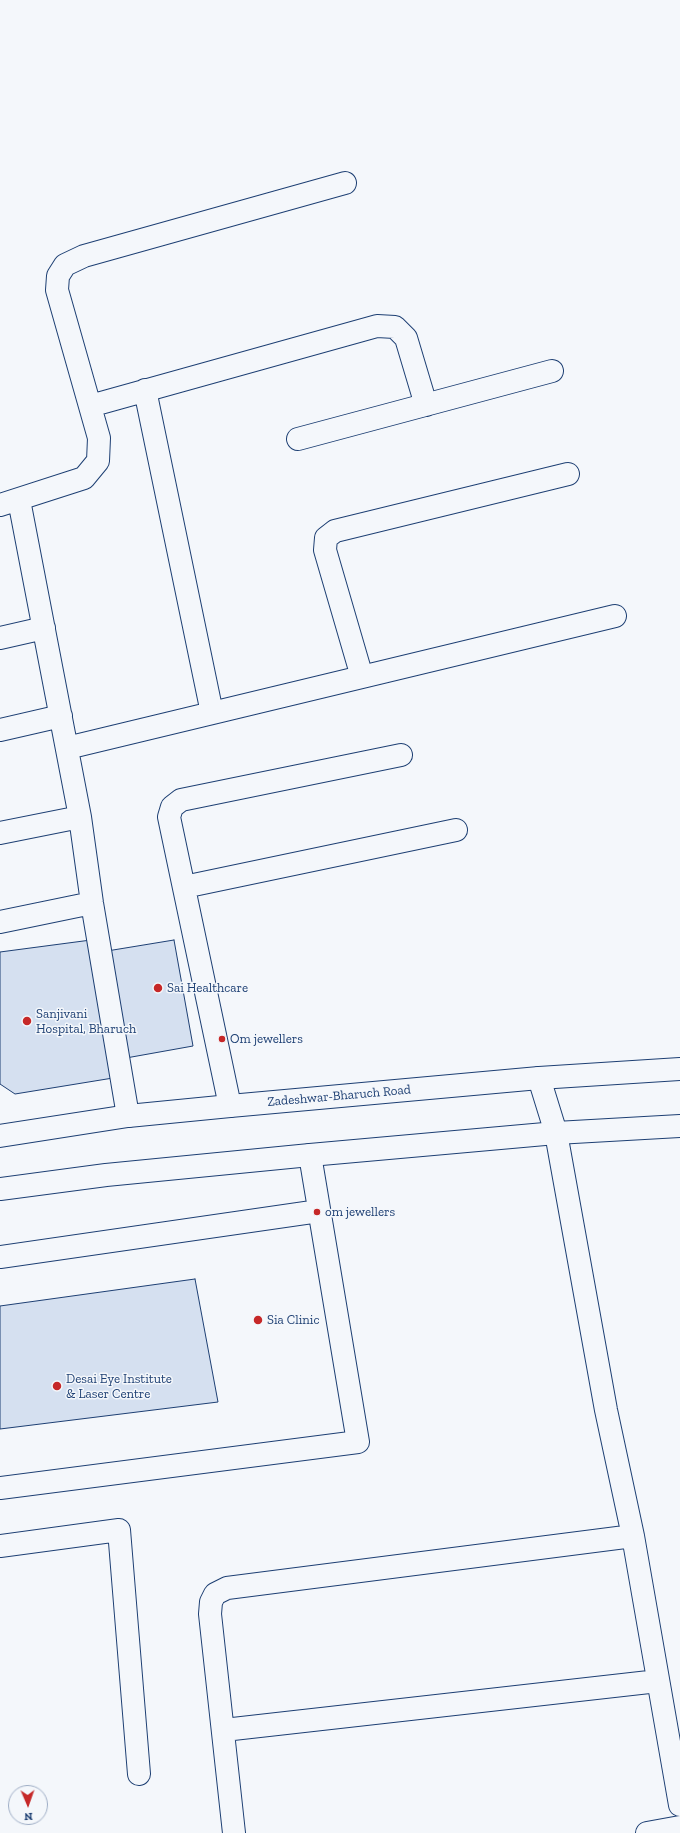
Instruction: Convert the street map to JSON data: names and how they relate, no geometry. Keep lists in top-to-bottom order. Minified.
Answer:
{"streets":{"street":["Zadeshwar-Bharuch Road"]},"places":["Sai Healthcare","Sanjivani Hospital, Bharuch","Om jewellers","om jewellers","Sia Clinic","Desai Eye Institute & Laser Centre"],"north":"bottom"}
